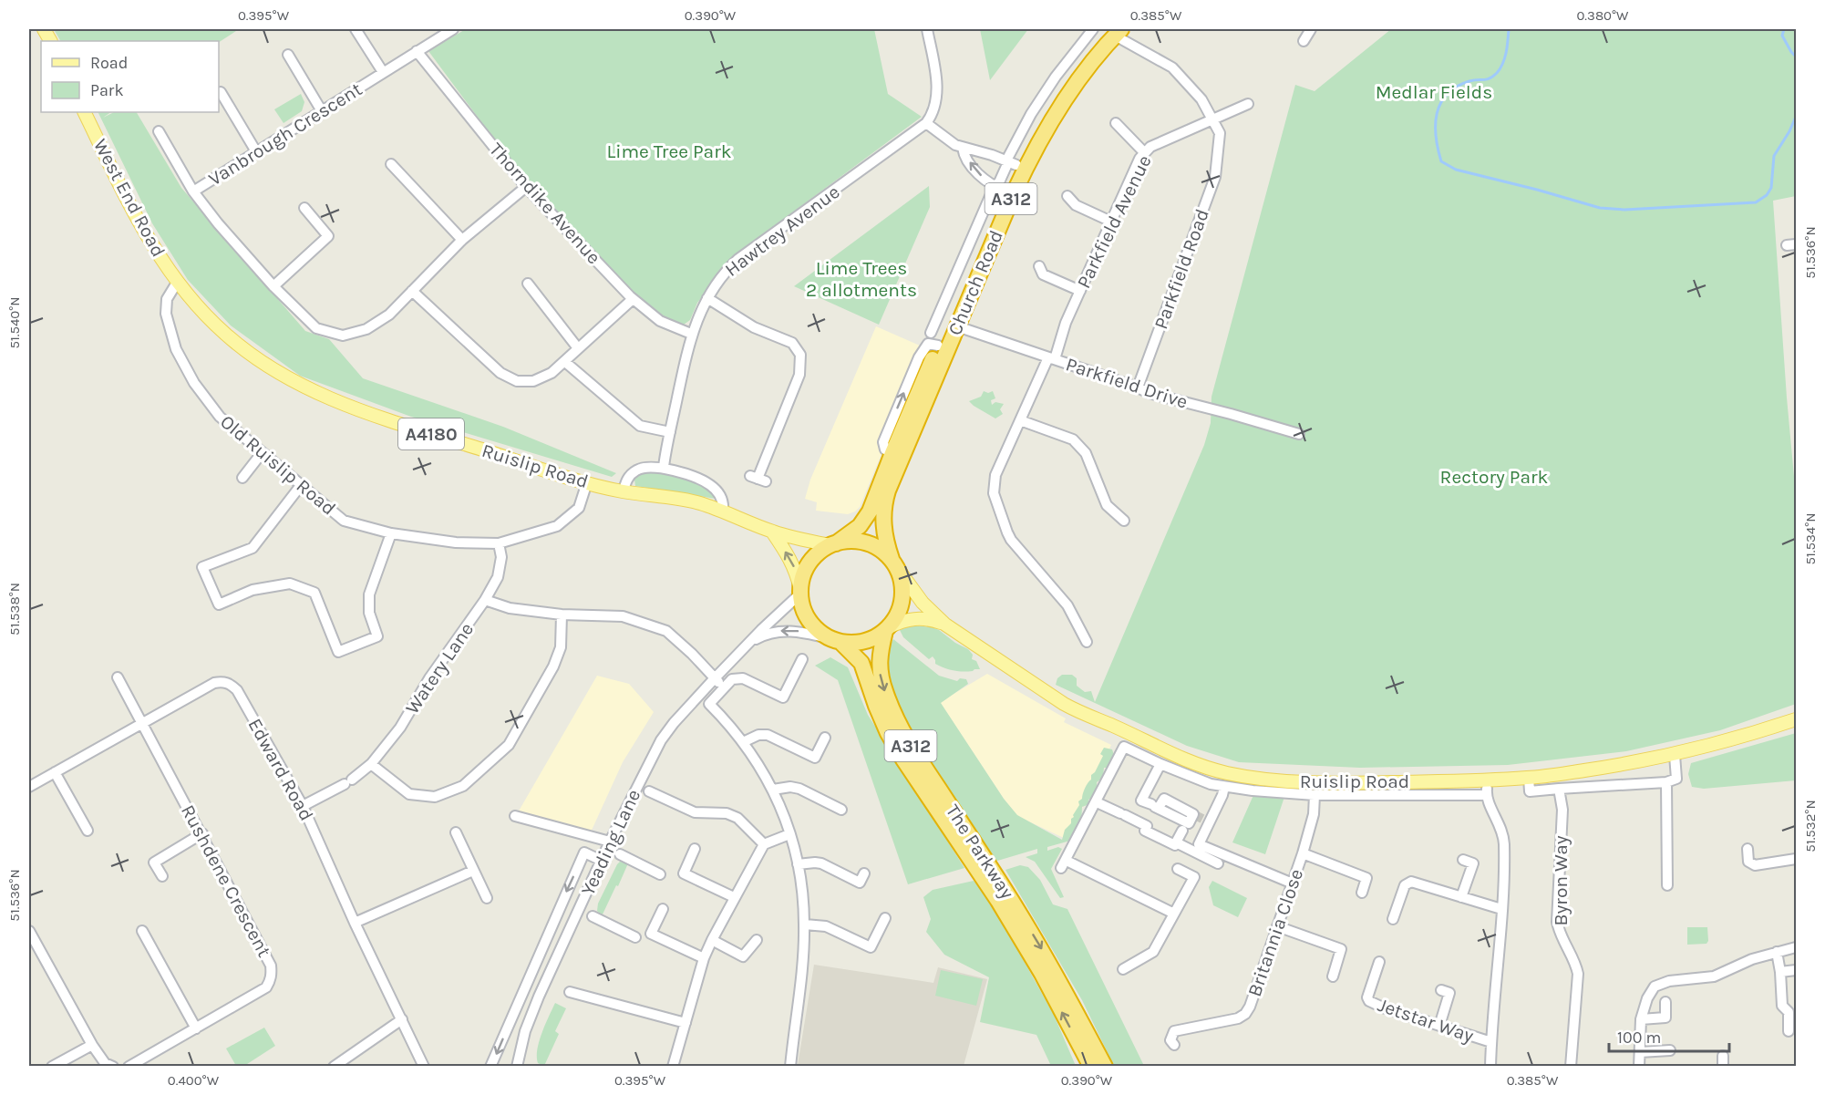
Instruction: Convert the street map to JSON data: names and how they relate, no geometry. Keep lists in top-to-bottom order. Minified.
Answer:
{"streets":{"highway":["A312","Church Road","The Parkway"],"main road":["West End Road","A4180","Ruislip Road"],"street":["Vanbrough Crescent","Thorndike Avenue","Parkfield Avenue","Hawtrey Avenue","Parkfield Road","Parkfield Drive","Old Ruislip Road","Watery Lane","Edward Road","Yeading Lane","Rushdene Crescent","Byron Way","Britannia Close","Jetstar Way"]},"crossings":[["Vanbrough Crescent","Thorndike Avenue"],["West End Road","Old Ruislip Road"],["West End Road","Ruislip Road"],["A312","Church Road"],["A312","A4180"],["A312","Ruislip Road"],["A312","Yeading Lane"],["A312","The Parkway"],["Thorndike Avenue","Hawtrey Avenue"],["Parkfield Avenue","Parkfield Road"],["Parkfield Avenue","Parkfield Drive"],["Parkfield Road","Church Road"],["Parkfield Road","Parkfield Drive"],["Church Road","Parkfield Drive"],["Church Road","A4180"],["Church Road","Ruislip Road"],["Church Road","Yeading Lane"],["Church Road","The Parkway"],["A4180","Ruislip Road"],["A4180","Yeading Lane"],["A4180","The Parkway"],["Old Ruislip Road","Ruislip Road"],["Old Ruislip Road","Watery Lane"],["Ruislip Road","Yeading Lane"],["Ruislip Road","The Parkway"],["Watery Lane","Edward Road"],["Edward Road","Rushdene Crescent"],["Yeading Lane","The Parkway"]],"parks":["Medlar Fields","Lime Tree Park","Lime Trees 2 allotments","Rectory Park"],"legend":["Road","Park"],"scale_bar":"100 m","coordinates":["0.395°W","0.390°W","0.385°W","0.380°W","51.536°N","51.540°N","51.534°N","51.538°N","51.532°N","0.400°W"]}
